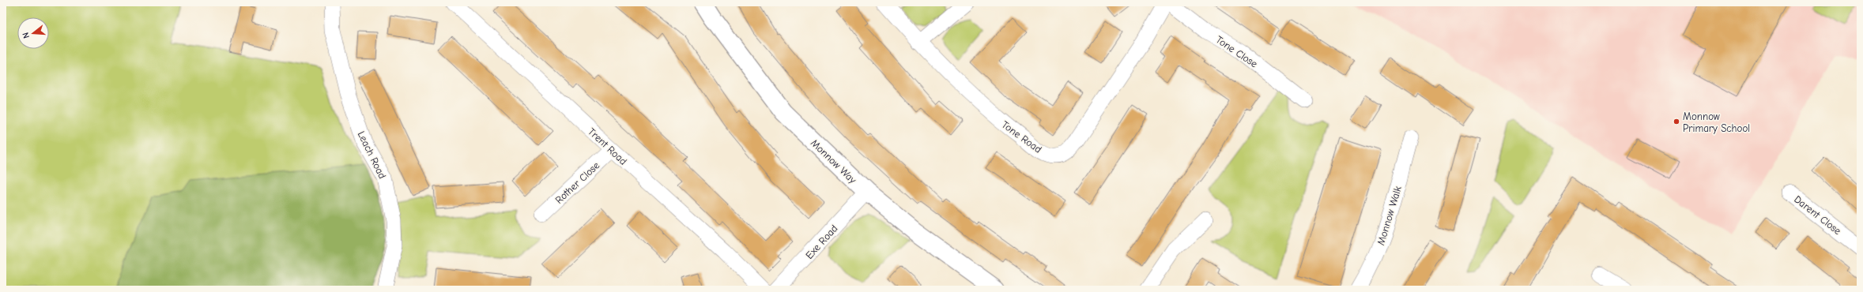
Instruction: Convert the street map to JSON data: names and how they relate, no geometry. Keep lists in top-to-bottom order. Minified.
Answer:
{"streets":{"street":["Tone Close","Tone Road","Trent Road","Leach Road","Monnow Way","Rother Close","Darent Close","Monnow Walk","Exe Road"]},"crossings":[["Trent Road","Rother Close"],["Monnow Way","Exe Road"]],"places":["Monnow Primary School"],"north":"left"}
